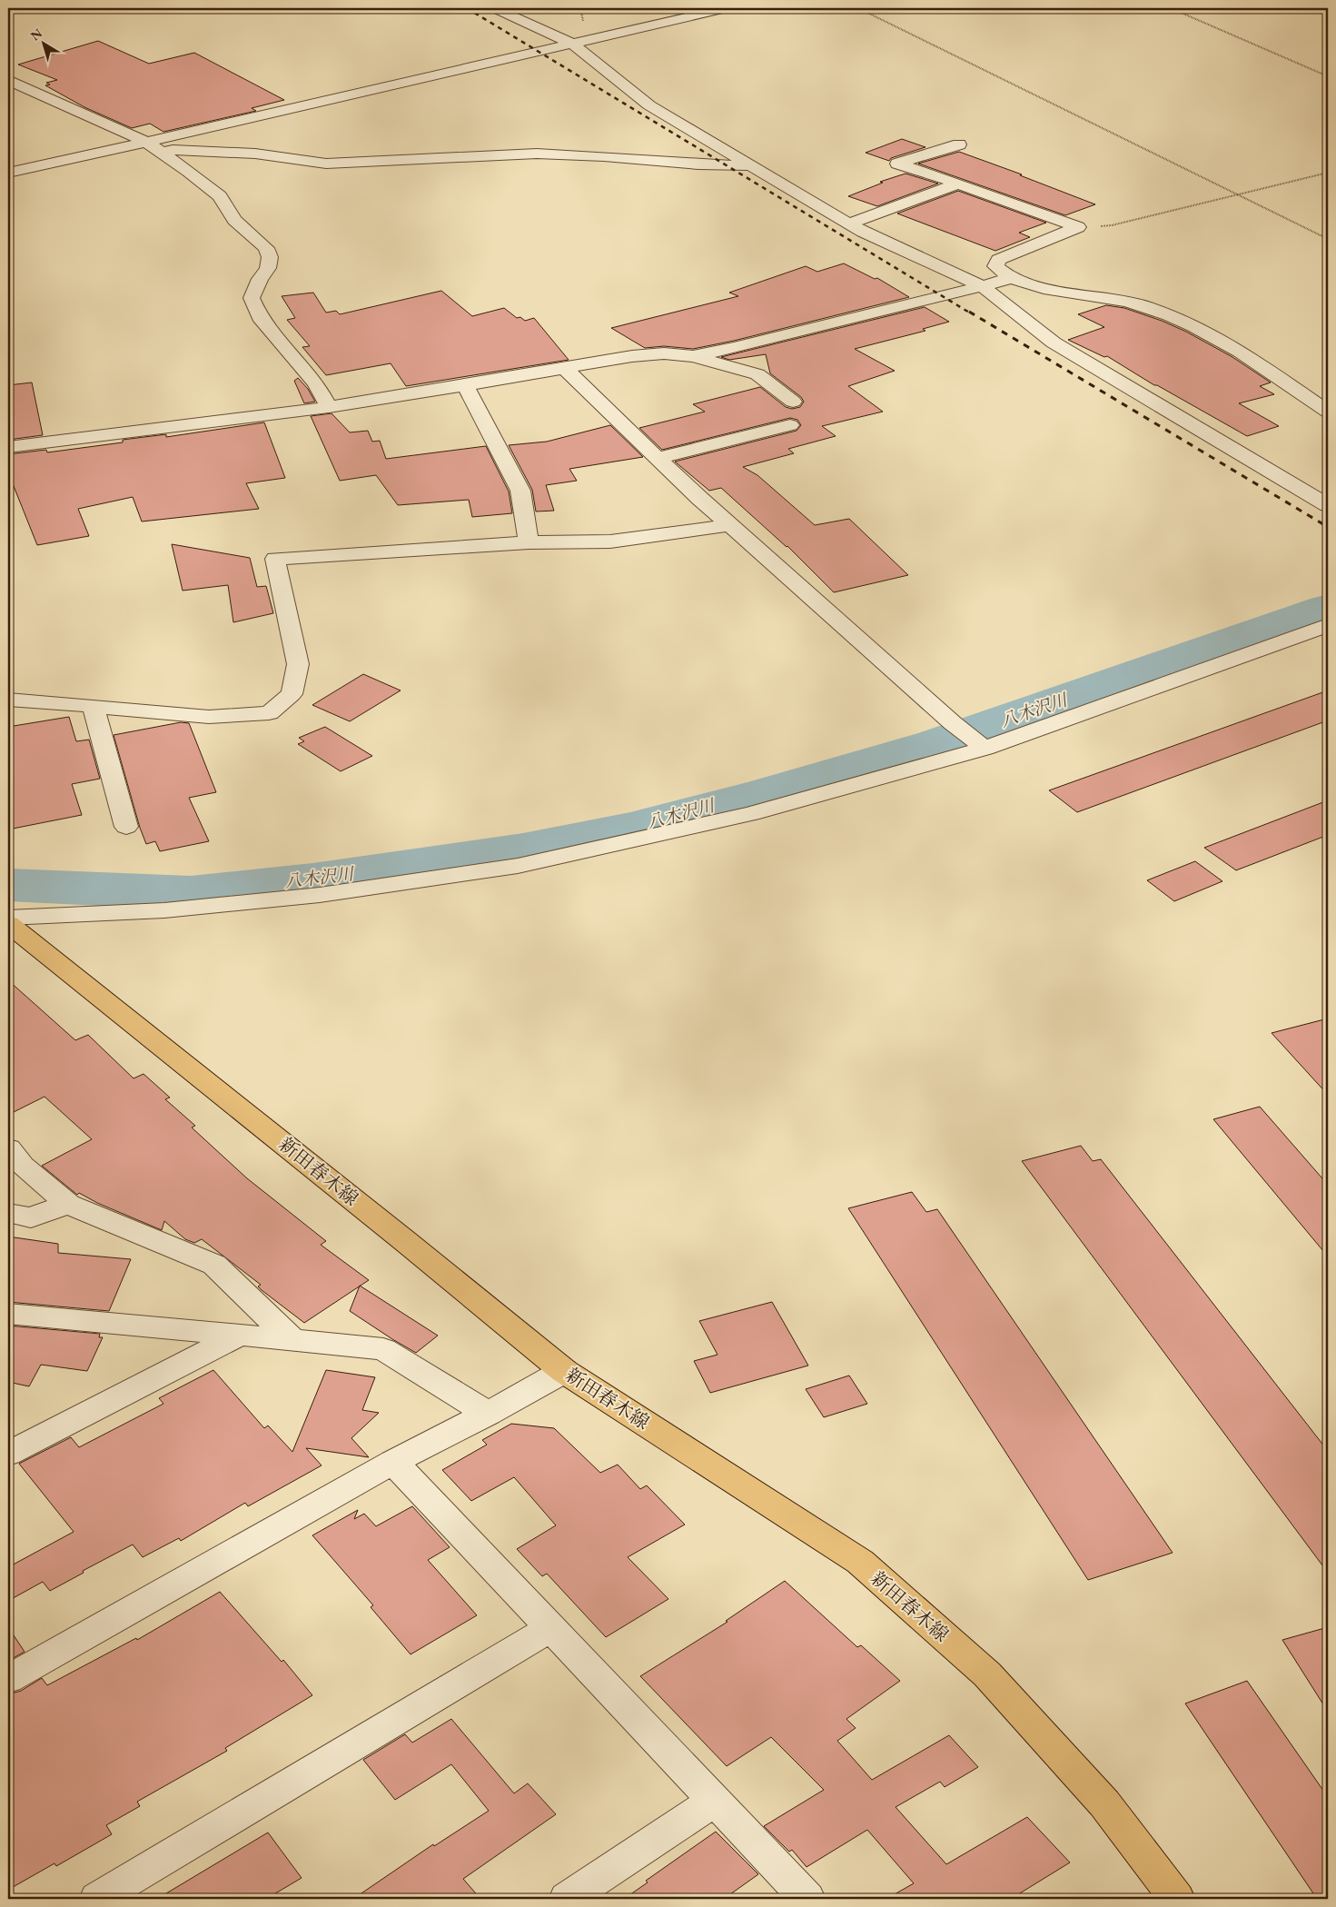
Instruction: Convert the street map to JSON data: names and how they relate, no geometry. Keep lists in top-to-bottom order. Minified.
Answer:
{"streets":{"main road":["新田春木線"]},"water":["八木沢川"],"north":"top left"}
